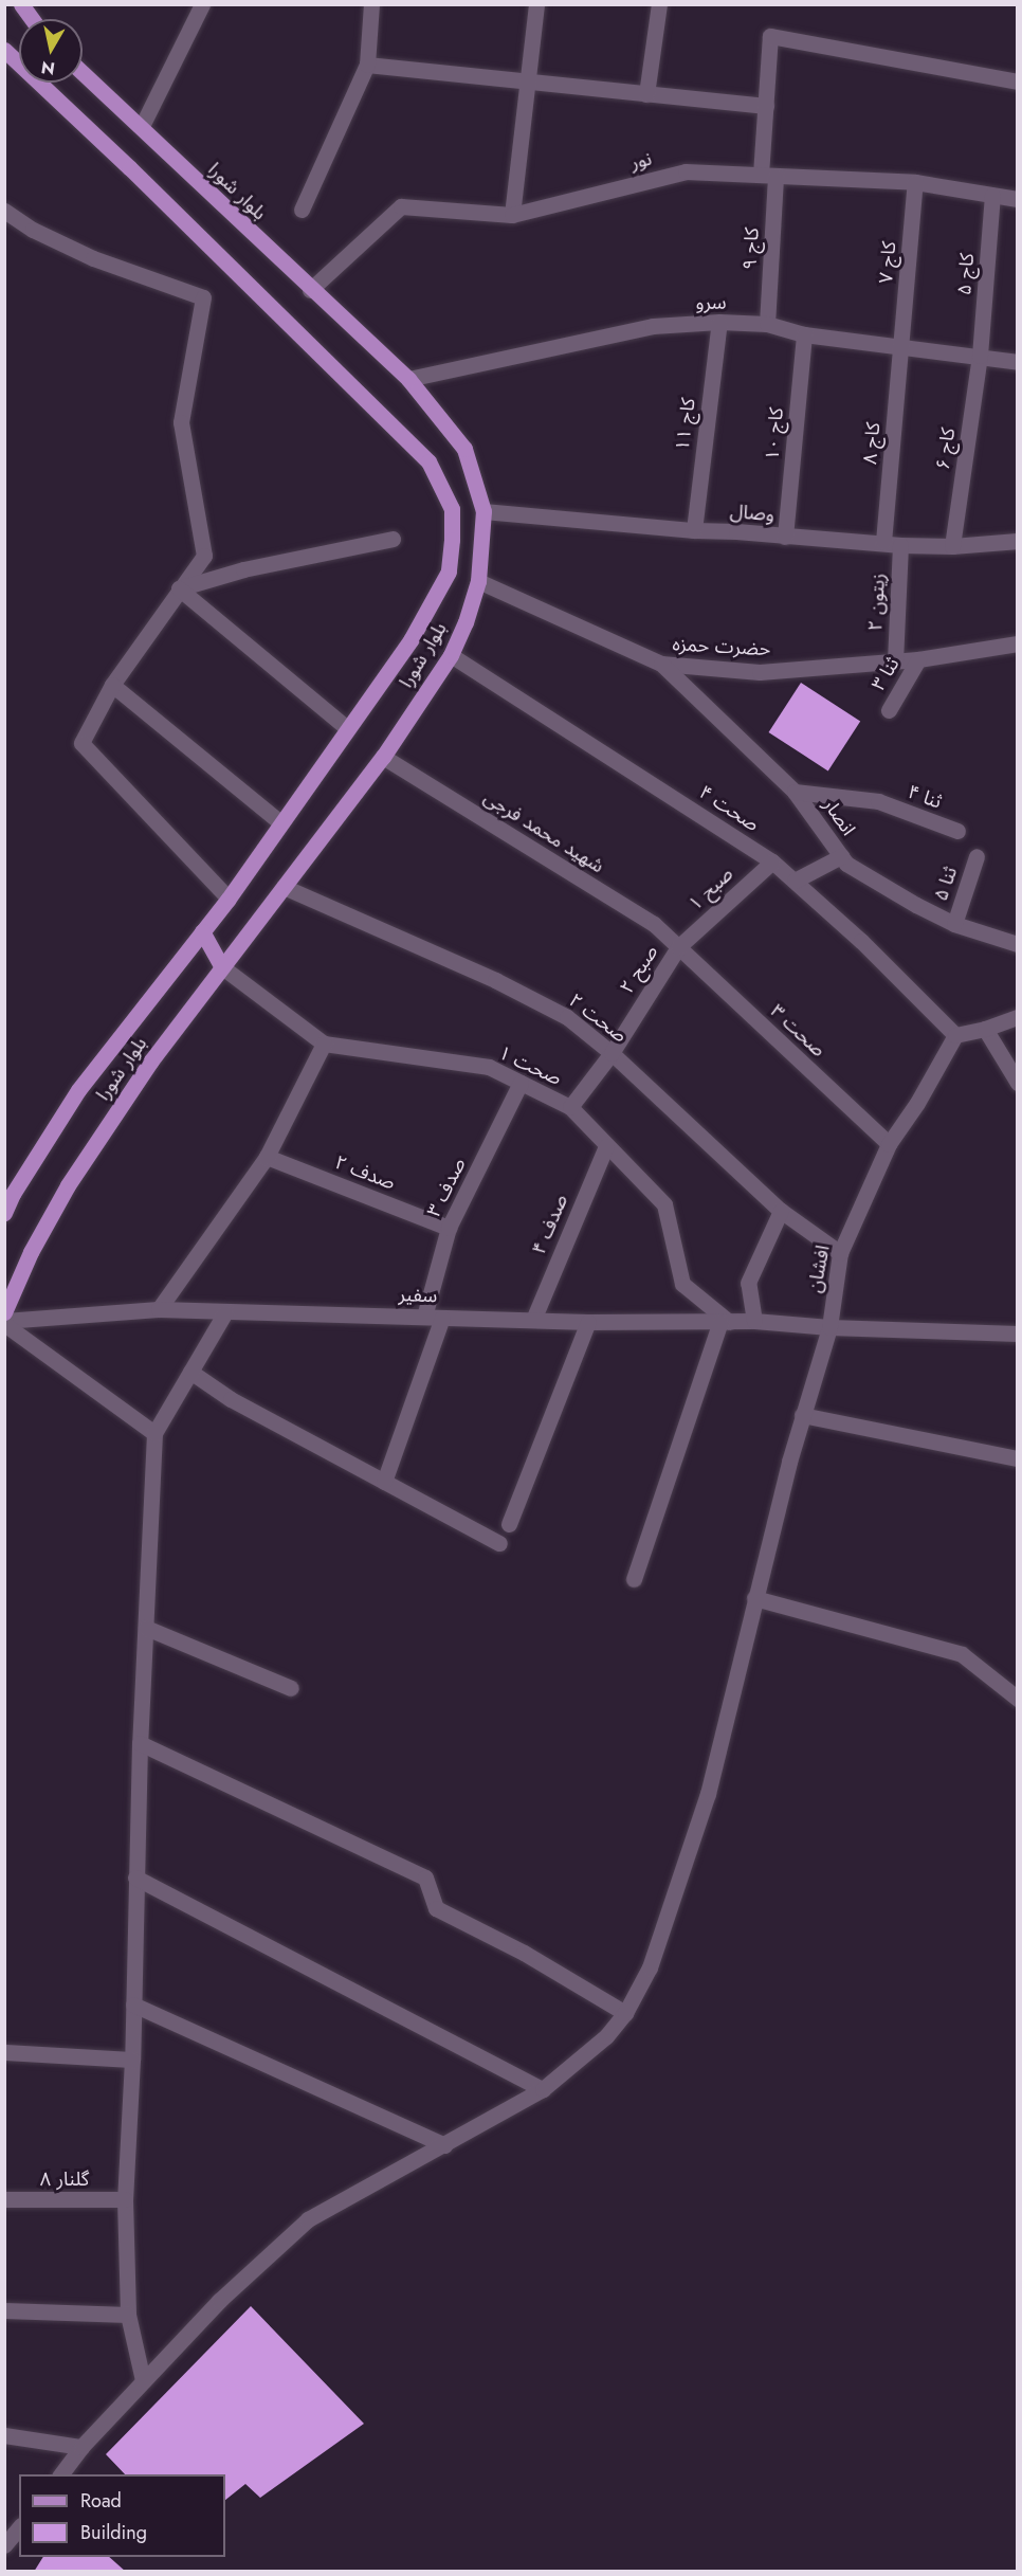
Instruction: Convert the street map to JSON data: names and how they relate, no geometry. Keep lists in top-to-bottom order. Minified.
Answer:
{"streets":{"main road":["بلوار شورا"],"street":["نور","کاج ۹","کاج ۷","کاج ۵","سرو","کاج ۱۱","کاج ۱۰","کاج ۸","کاج ۶","وصال","زیتون ۲","حضرت حمزه","ثنا ۳","ثنا ۴","صحت ۴","انصار","شهید محمد فرجی","ثنا ۵","صبح ۱","صبح ۲","صحت ۲","صحت ۳","صحت ۱","صدف ۲","صدف ۳","صدف ۴","افشان","سفیر","گلنار ۸"]},"crossings":[["نور","بلوار شورا"],["نور","کاج ۹"],["نور","کاج ۷"],["نور","کاج ۵"],["بلوار شورا","سرو"],["بلوار شورا","وصال"],["بلوار شورا","حضرت حمزه"],["بلوار شورا","صحت ۴"],["بلوار شورا","شهید محمد فرجی"],["بلوار شورا","صحت ۲"],["بلوار شورا","صحت ۱"],["کاج ۹","سرو"],["کاج ۷","سرو"],["کاج ۷","کاج ۸"],["کاج ۵","سرو"],["کاج ۵","کاج ۶"],["سرو","کاج ۱۱"],["سرو","کاج ۱۰"],["سرو","کاج ۸"],["سرو","کاج ۶"],["کاج ۱۱","وصال"],["کاج ۱۰","وصال"],["کاج ۸","وصال"],["کاج ۶","وصال"],["وصال","زیتون ۲"],["زیتون ۲","حضرت حمزه"],["حضرت حمزه","ثنا ۳"],["حضرت حمزه","انصار"],["ثنا ۴","انصار"],["صحت ۴","صبح ۱"],["صحت ۴","افشان"],["انصار","ثنا ۵"],["شهید محمد فرجی","صبح ۱"],["شهید محمد فرجی","صبح ۲"],["شهید محمد فرجی","صحت ۳"],["صبح ۱","صبح ۲"],["صبح ۱","صحت ۳"],["صبح ۲","صحت ۲"],["صبح ۲","صحت ۳"],["صبح ۲","صحت ۱"],["صحت ۲","افشان"],["صحت ۳","افشان"],["صحت ۱","صدف ۳"],["صحت ۱","صدف ۴"],["صحت ۱","سفیر"],["صدف ۲","صدف ۳"],["صدف ۳","سفیر"],["صدف ۴","سفیر"],["افشان","سفیر"]],"legend":["Road","Building"],"north":"bottom"}
